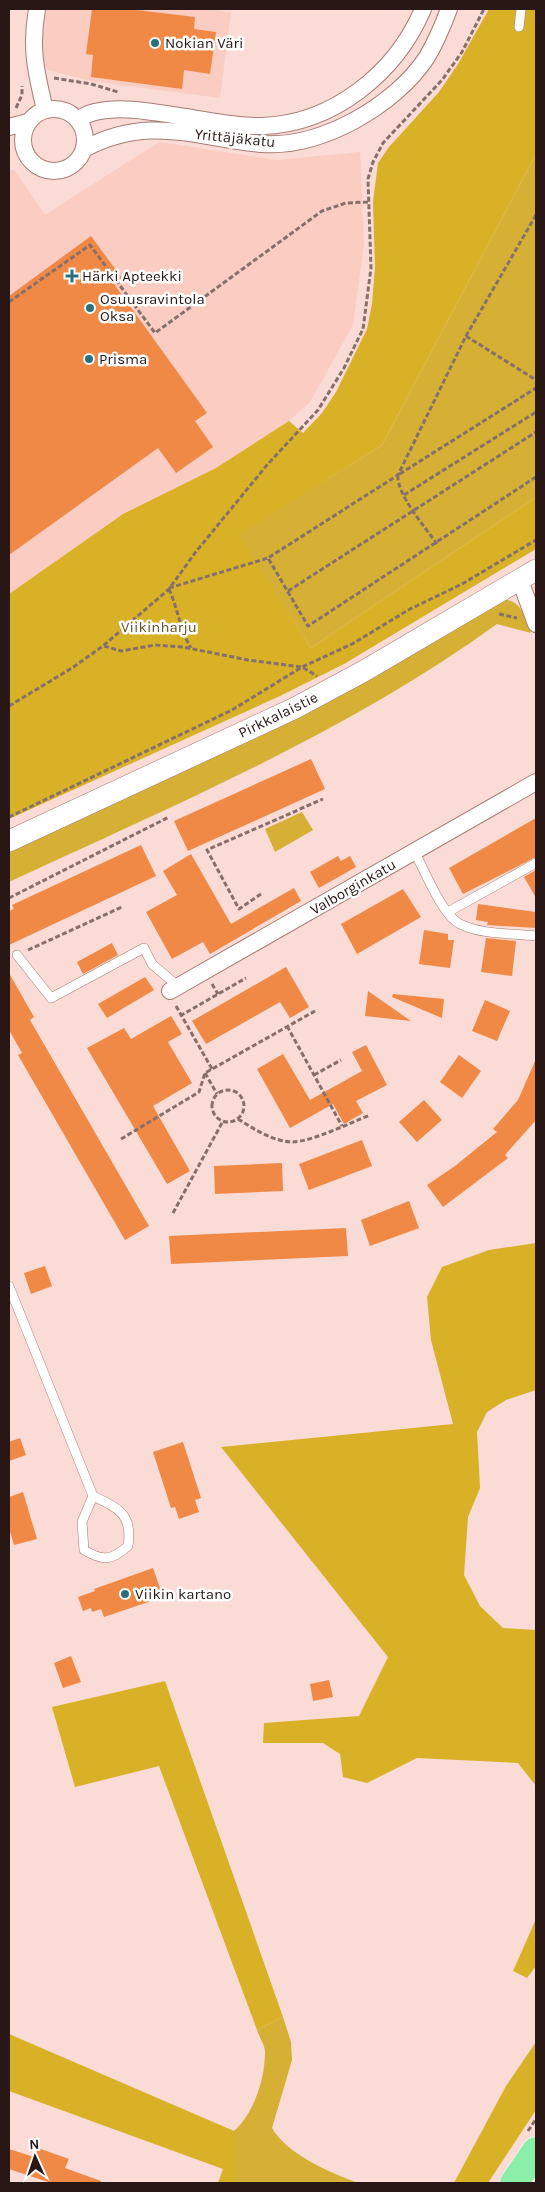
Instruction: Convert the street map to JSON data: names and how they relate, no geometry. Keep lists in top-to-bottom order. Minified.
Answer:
{"streets":{"street":["Yrittäjäkatu","Pirkkalaistie","Valborginkatu"]},"parks":["Viikinharju"],"places":{"other":["Nokian Väri","Osuusravintola Oksa","Prisma","Viikin kartano"],"health":["Härki Apteekki"]},"north":"top"}
